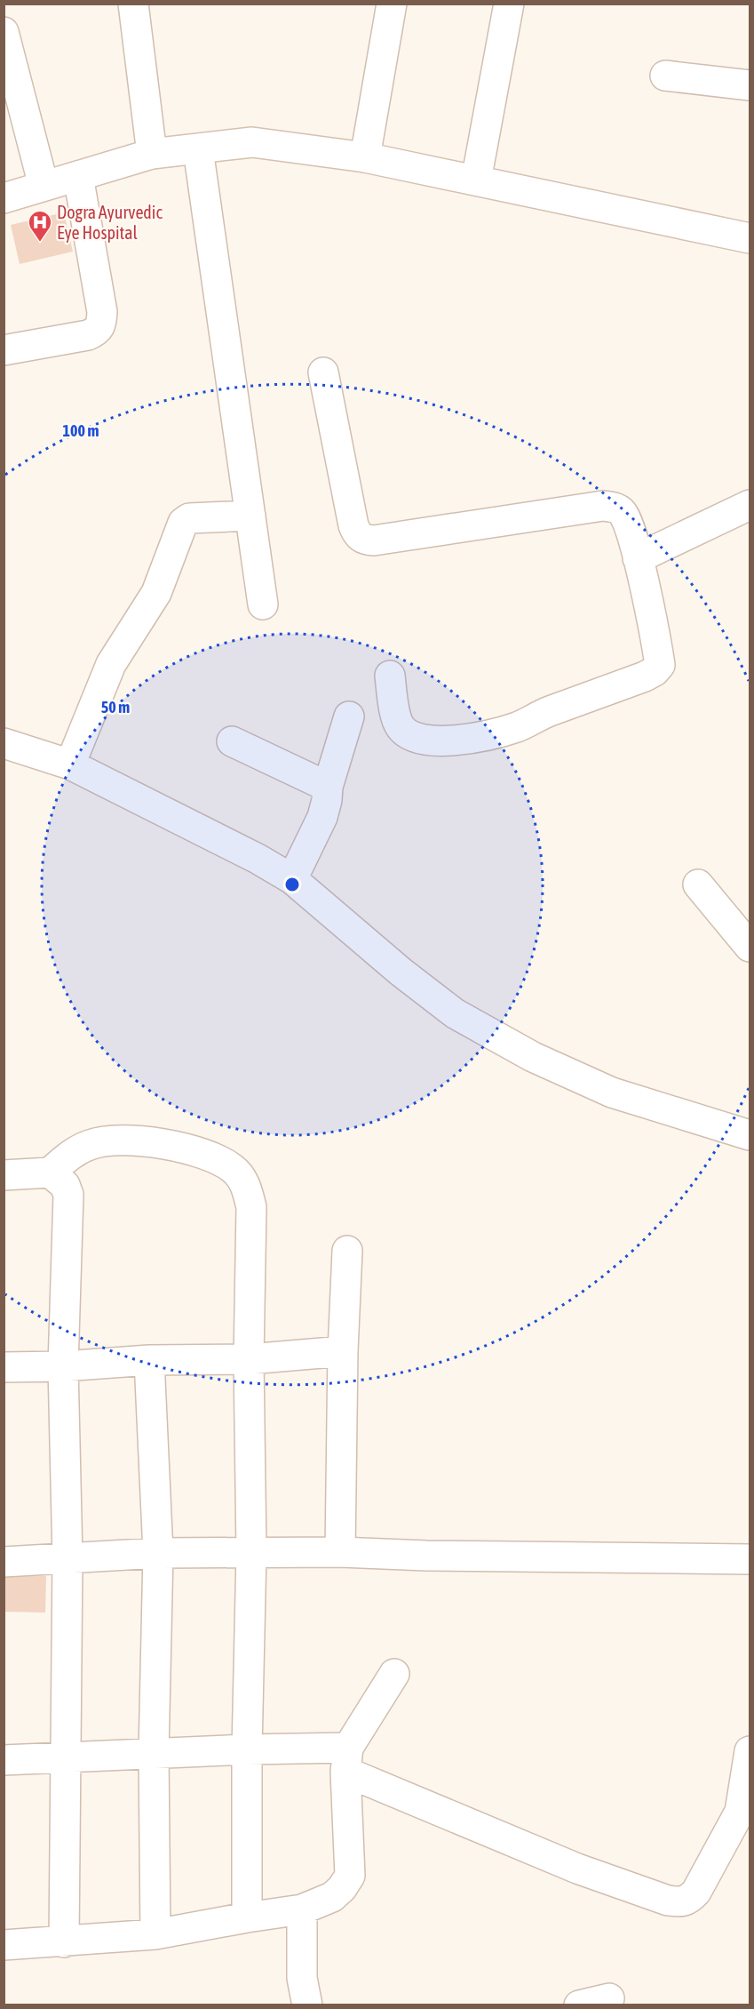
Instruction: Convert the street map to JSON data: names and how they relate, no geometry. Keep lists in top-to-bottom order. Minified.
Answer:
{"places":{"hospital":["Dogra Ayurvedic Eye Hospital"]},"rings":["100 m","50 m"]}
